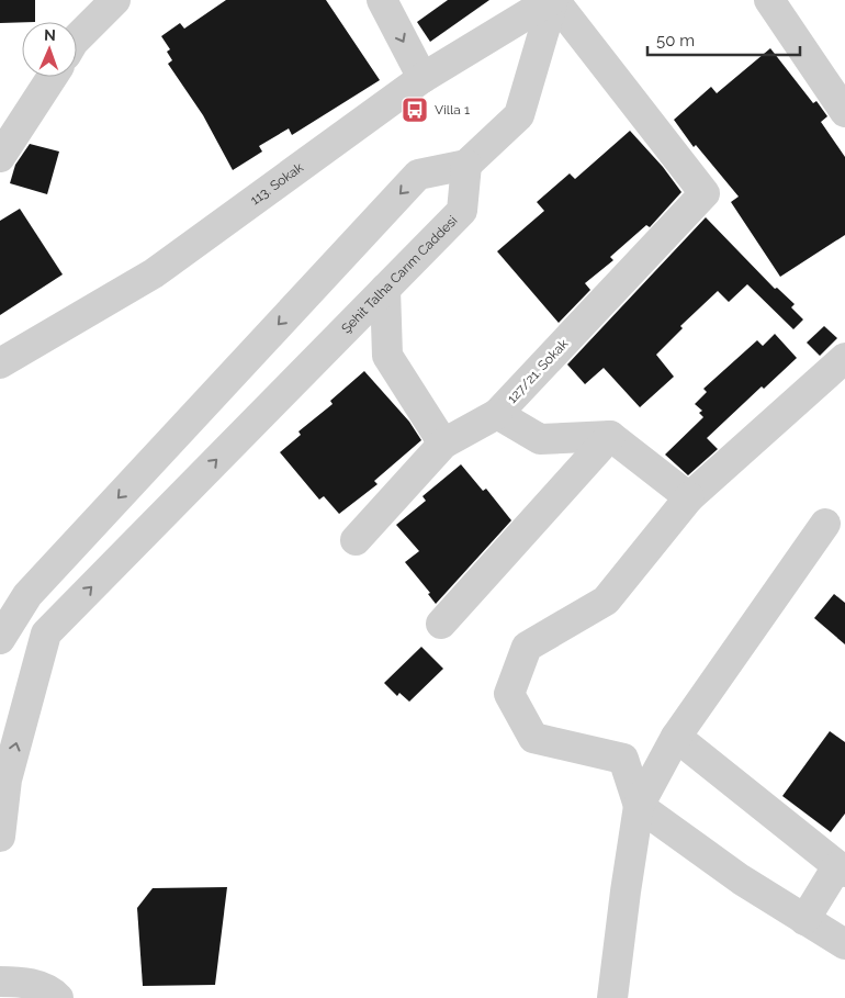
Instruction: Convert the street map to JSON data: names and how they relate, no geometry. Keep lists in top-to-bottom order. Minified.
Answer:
{"streets":{"street":["113. Sokak","Şehit Talha Carım Caddesi","127/21. Sokak"]},"crossings":[["113. Sokak","127/21. Sokak"]],"places":{"bus stop":["Villa 1"]},"scale_bar":"50 m","north":"top"}
